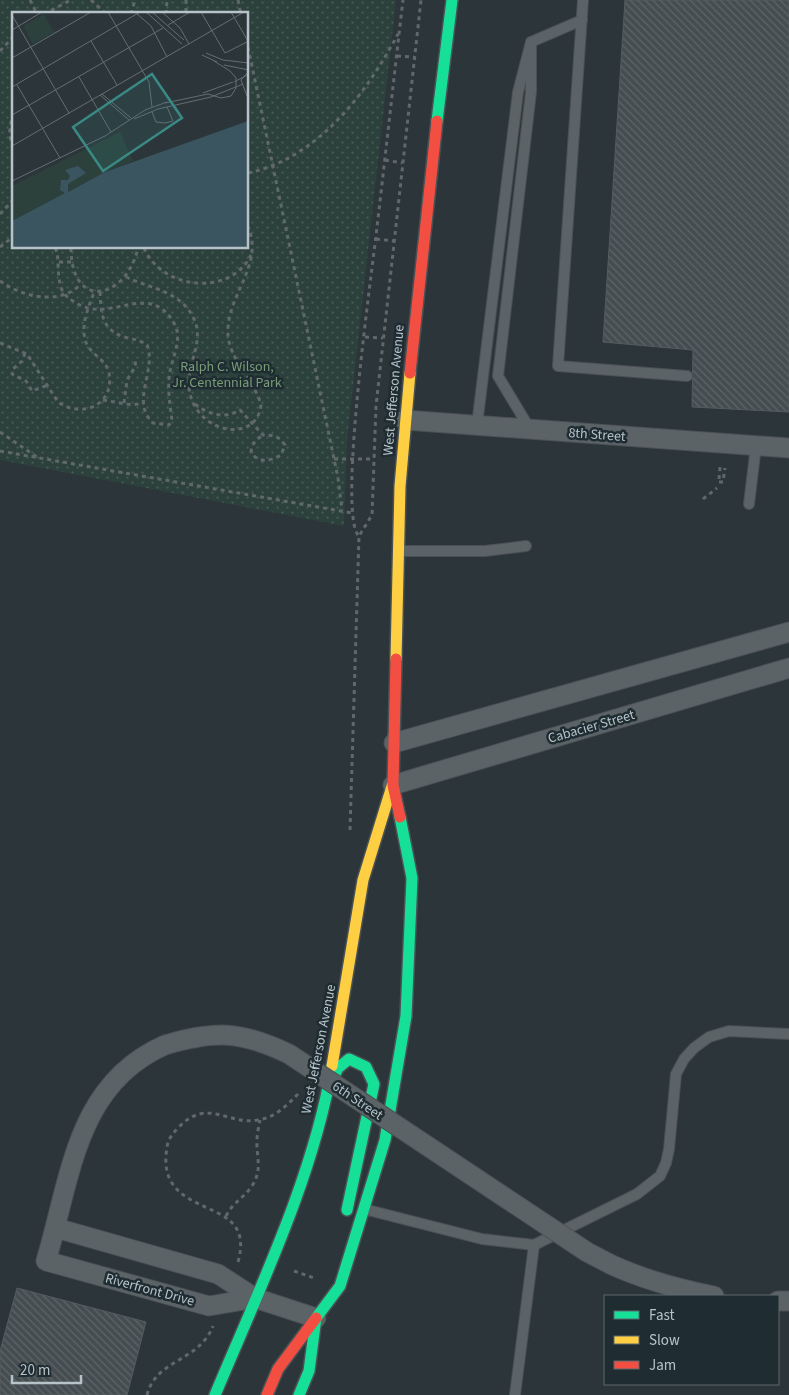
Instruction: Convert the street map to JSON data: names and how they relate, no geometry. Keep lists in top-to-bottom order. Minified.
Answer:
{"streets":{"main road":["West Jefferson Avenue"],"street":["8th Street","Cabacier Street","6th Street","Riverfront Drive"]},"crossings":[["West Jefferson Avenue","8th Street"],["West Jefferson Avenue","Cabacier Street"],["West Jefferson Avenue","Riverfront Drive"],["6th Street","Riverfront Drive"]],"parks":["Ralph C. Wilson, Jr. Centennial Park"],"legend":["Fast","Slow","Jam"],"scale_bar":"20 m"}
